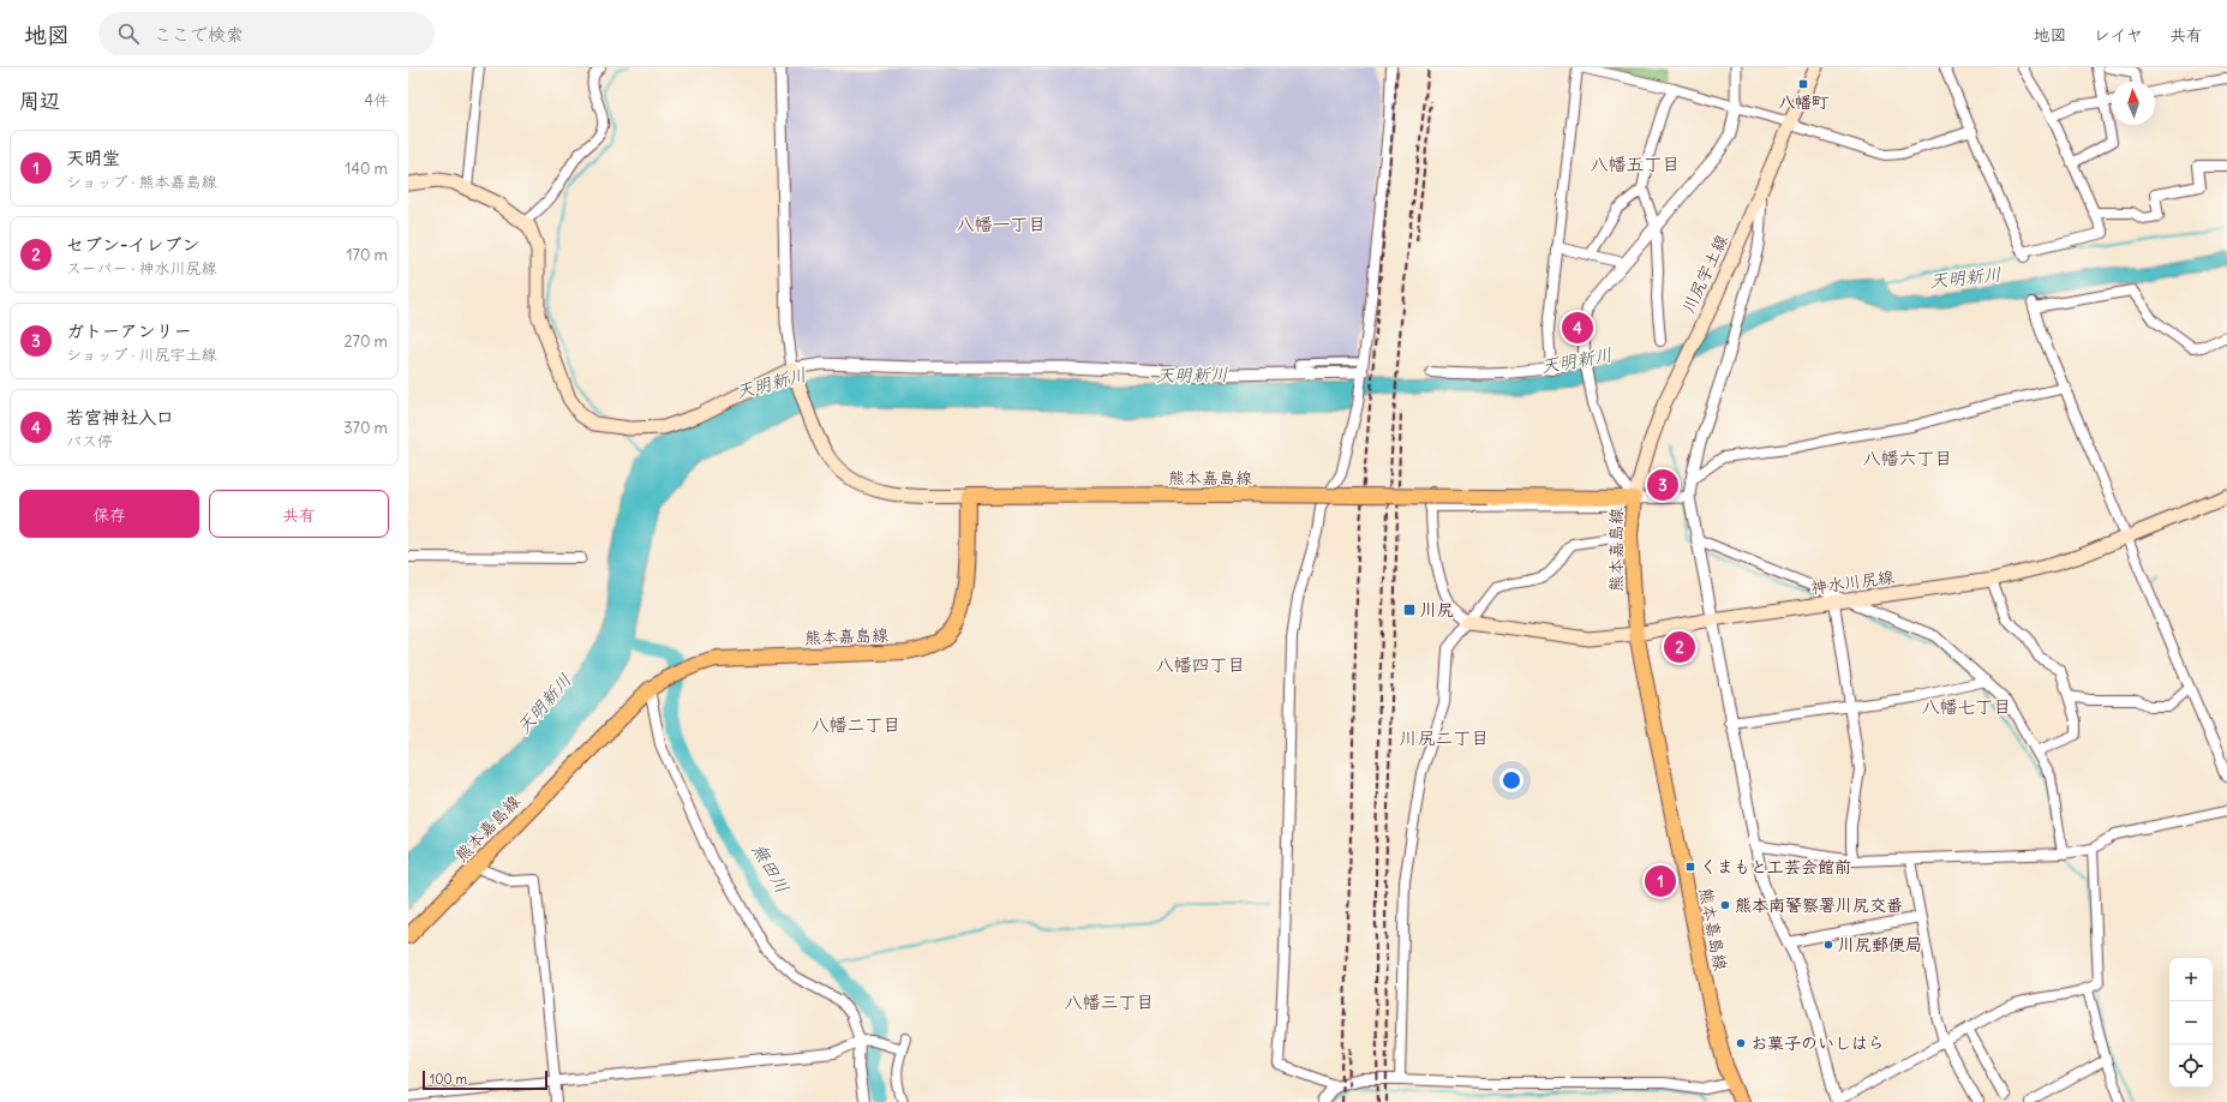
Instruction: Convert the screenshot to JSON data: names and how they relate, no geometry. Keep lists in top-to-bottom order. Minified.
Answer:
{"streets":{"main road":["川尻宇土線","熊本嘉島線","神水川尻線"]},"crossings":[["川尻宇土線","熊本嘉島線"],["熊本嘉島線","神水川尻線"]],"districts":["八幡五丁目","八幡一丁目","八幡六丁目","八幡四丁目","八幡七丁目","八幡二丁目","川尻二丁目","八幡三丁目"],"water":["天明新川","無田川"],"places":{"transit":["八幡町","川尻","くまもと工芸会館前"],"other":["熊本南警察署川尻交番","川尻郵便局","お菓子のいしはら"]},"scale_bar":"100 m","north":"top","page":{"header":"地図","search":"ここで検索","nav":["地図","レイヤ","共有"],"heading":["周辺","4件"],"list":[{"mark":"1","name":"天明堂","note":"ショップ · 熊本嘉島線","value":"140 m"},{"mark":"2","name":"セブン-イレブン","note":"スーパー · 神水川尻線","value":"170 m"},{"mark":"3","name":"ガトーアンリー","note":"ショップ · 川尻宇土線","value":"270 m"},{"mark":"4","name":"若宮神社入口","note":"バス停","value":"370 m"}],"pins":["4","3","2","1"],"buttons":["保存","共有"],"map_buttons":["+","−"],"scale":"100 m"}}
